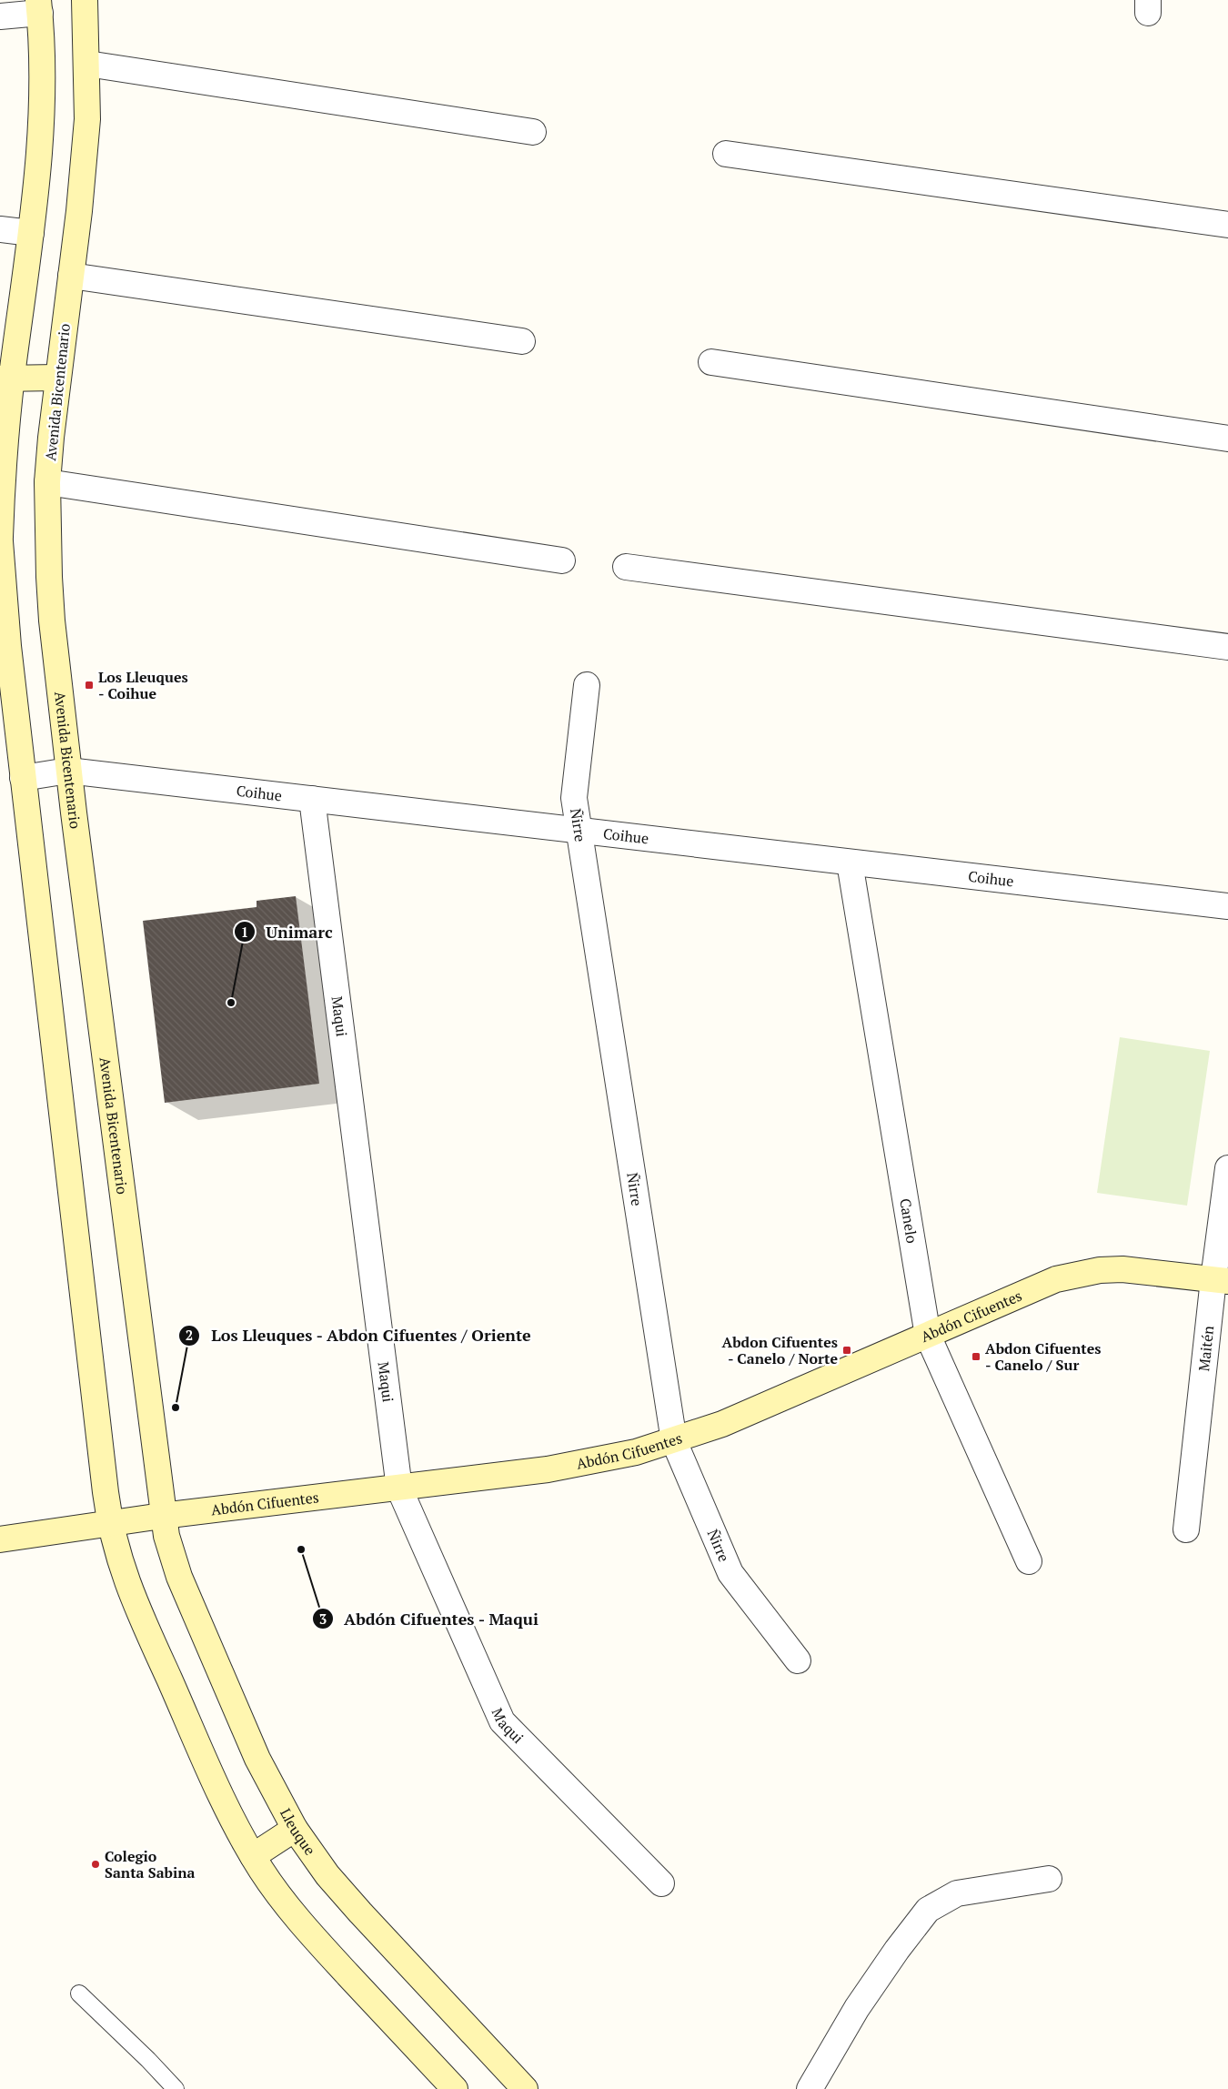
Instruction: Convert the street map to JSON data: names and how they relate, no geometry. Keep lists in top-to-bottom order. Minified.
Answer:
{"streets":{"main road":["Avenida Bicentenario","Abdón Cifuentes","Lleuque"],"street":["Coihue","Ñirre","Maqui","Canelo","Maitén"]},"crossings":[["Avenida Bicentenario","Coihue"],["Avenida Bicentenario","Abdón Cifuentes"],["Avenida Bicentenario","Lleuque"],["Coihue","Ñirre"],["Coihue","Maqui"],["Coihue","Canelo"],["Ñirre","Abdón Cifuentes"],["Maqui","Abdón Cifuentes"],["Canelo","Abdón Cifuentes"],["Abdón Cifuentes","Maitén"],["Abdón Cifuentes","Lleuque"]],"places":{"transit":["Los Lleuques - Coihue","Abdon Cifuentes - Canelo / Norte","Abdon Cifuentes - Canelo / Sur"],"other":["Unimarc","Los Lleuques - Abdon Cifuentes / Oriente","Abdón Cifuentes - Maqui","Colegio Santa Sabina"]}}
